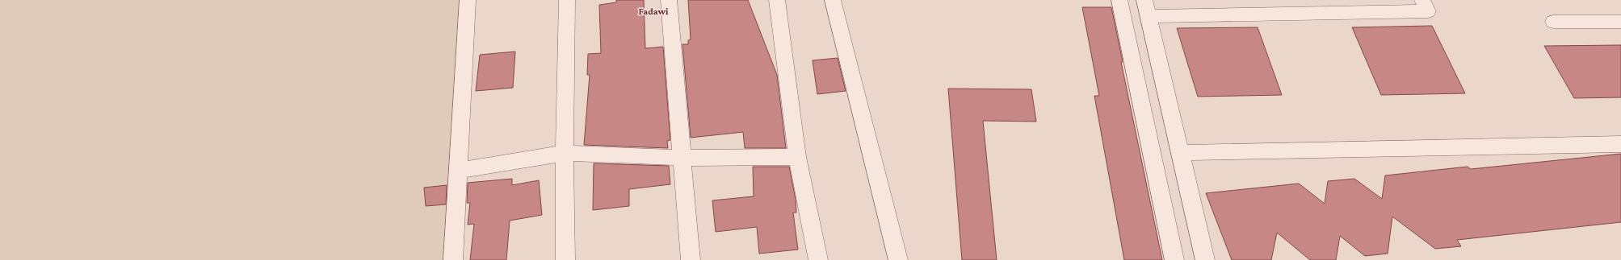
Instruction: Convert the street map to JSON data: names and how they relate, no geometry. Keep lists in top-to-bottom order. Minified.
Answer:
{"districts":["Fadawi"]}
